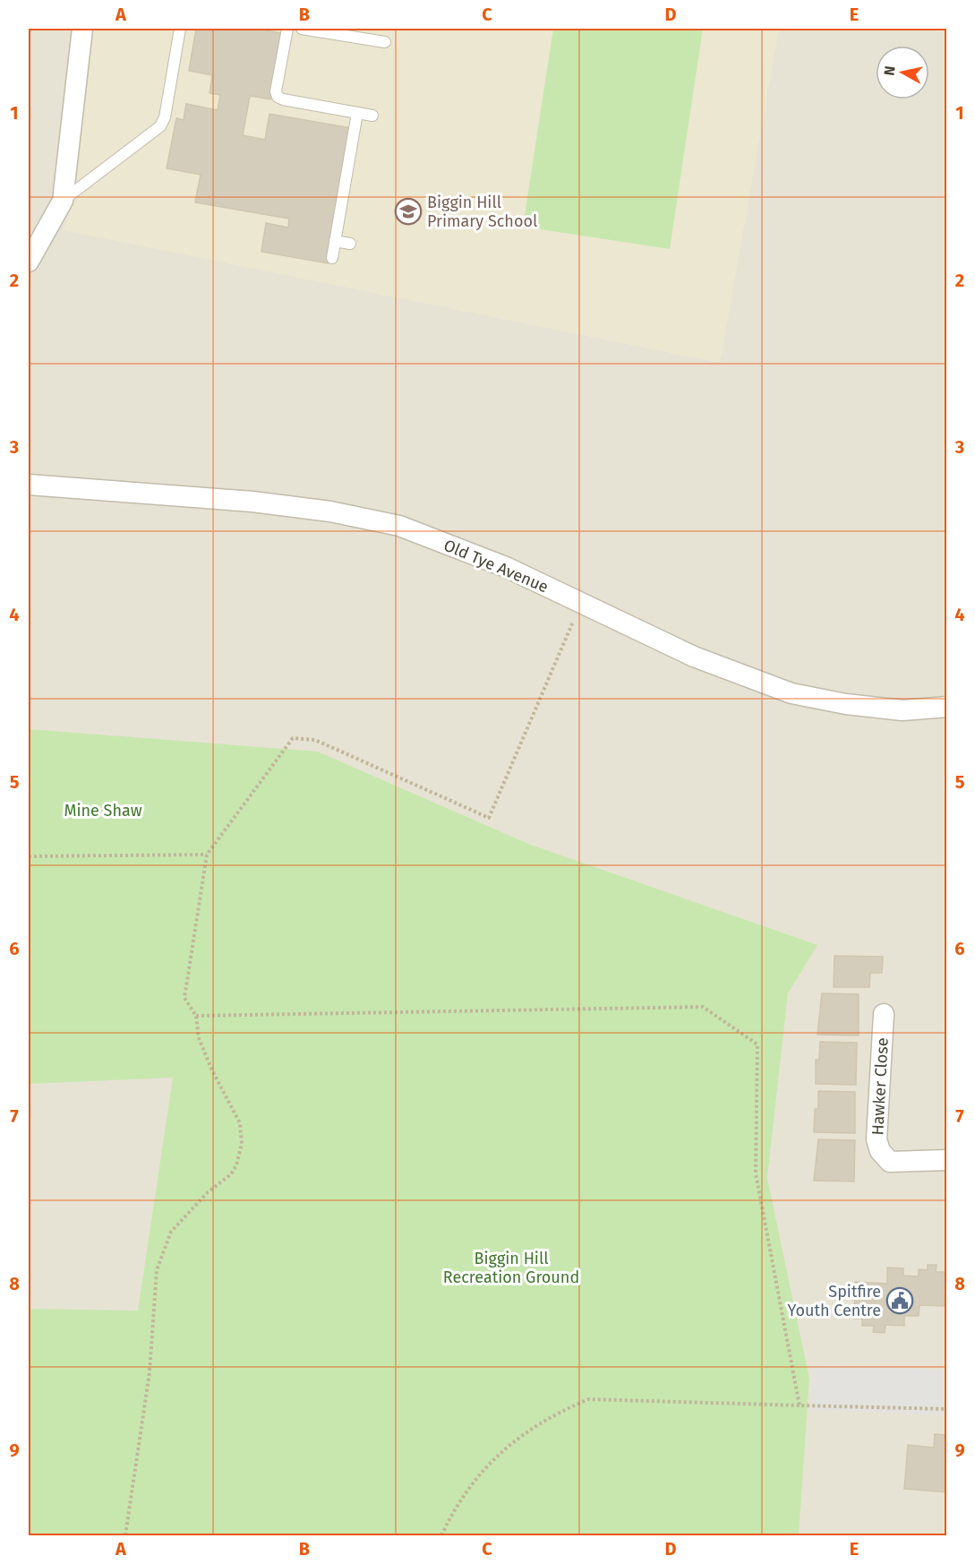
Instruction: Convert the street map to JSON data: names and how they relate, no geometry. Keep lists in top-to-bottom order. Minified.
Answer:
{"streets":{"street":["Old Tye Avenue","Hawker Close"]},"parks":["Mine Shaw","Biggin Hill Recreation Ground"],"places":{"school or university":["Biggin Hill Primary School"],"public building":["Spitfire Youth Centre"]},"north":"left","grid":{"columns":["A","B","C","D","E"],"rows":["1","2","3","4","5","6","7","8","9"]}}
